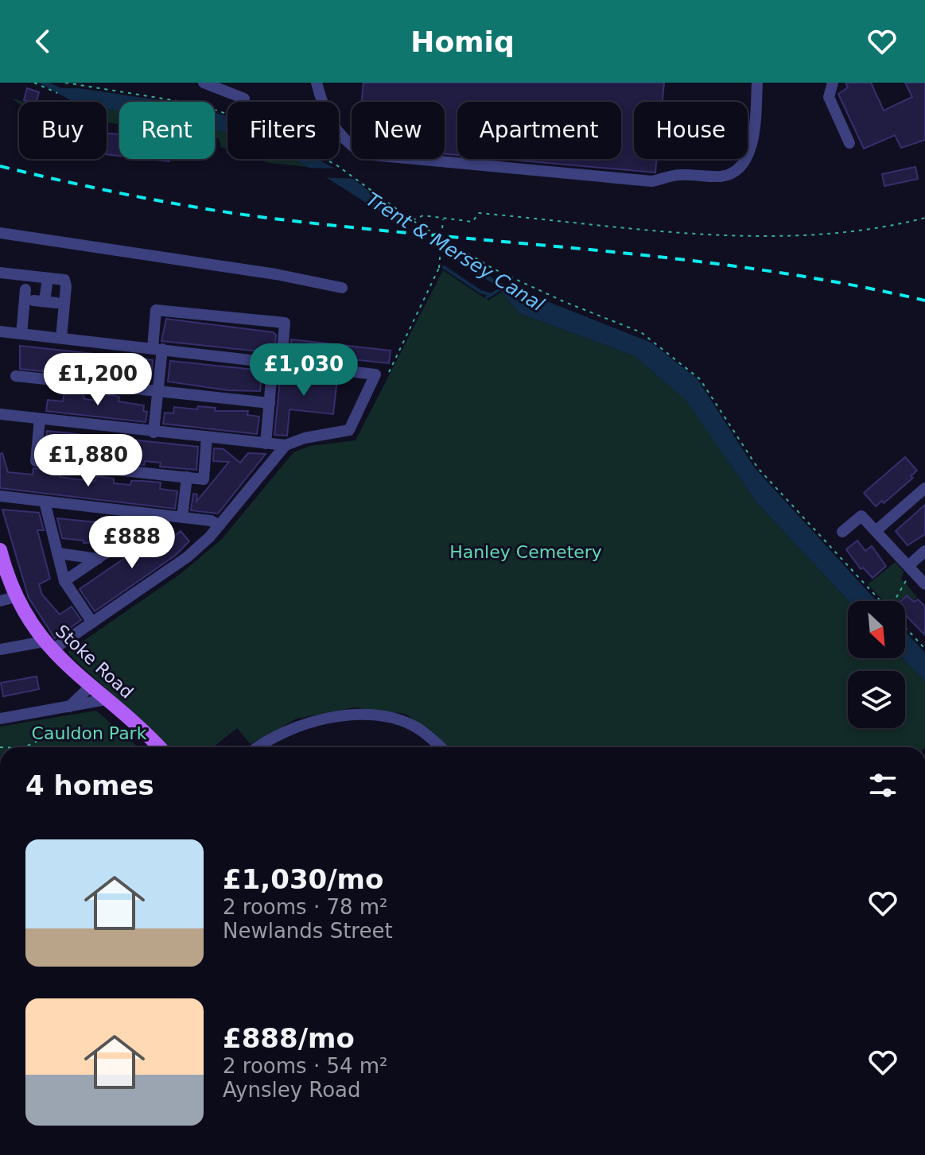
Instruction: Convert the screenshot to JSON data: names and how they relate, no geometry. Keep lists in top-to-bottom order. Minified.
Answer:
{"streets":{"main road":["Stoke Road"]},"water":["Trent & Mersey Canal"],"parks":["Hanley Cemetery","Cauldon Park"],"north":"bottom right","page":{"header":"Homiq","chip":["Buy","Rent","Filters","New","Apartment","House"],"price":["£1,030","£1,200","£1,880","£888"],"heading":"4 homes","list":[{"name":"£1,030/mo","note":"2 rooms · 78 m² · Newlands Street"},{"name":"£888/mo","note":"2 rooms · 54 m² · Aynsley Road"}]}}
